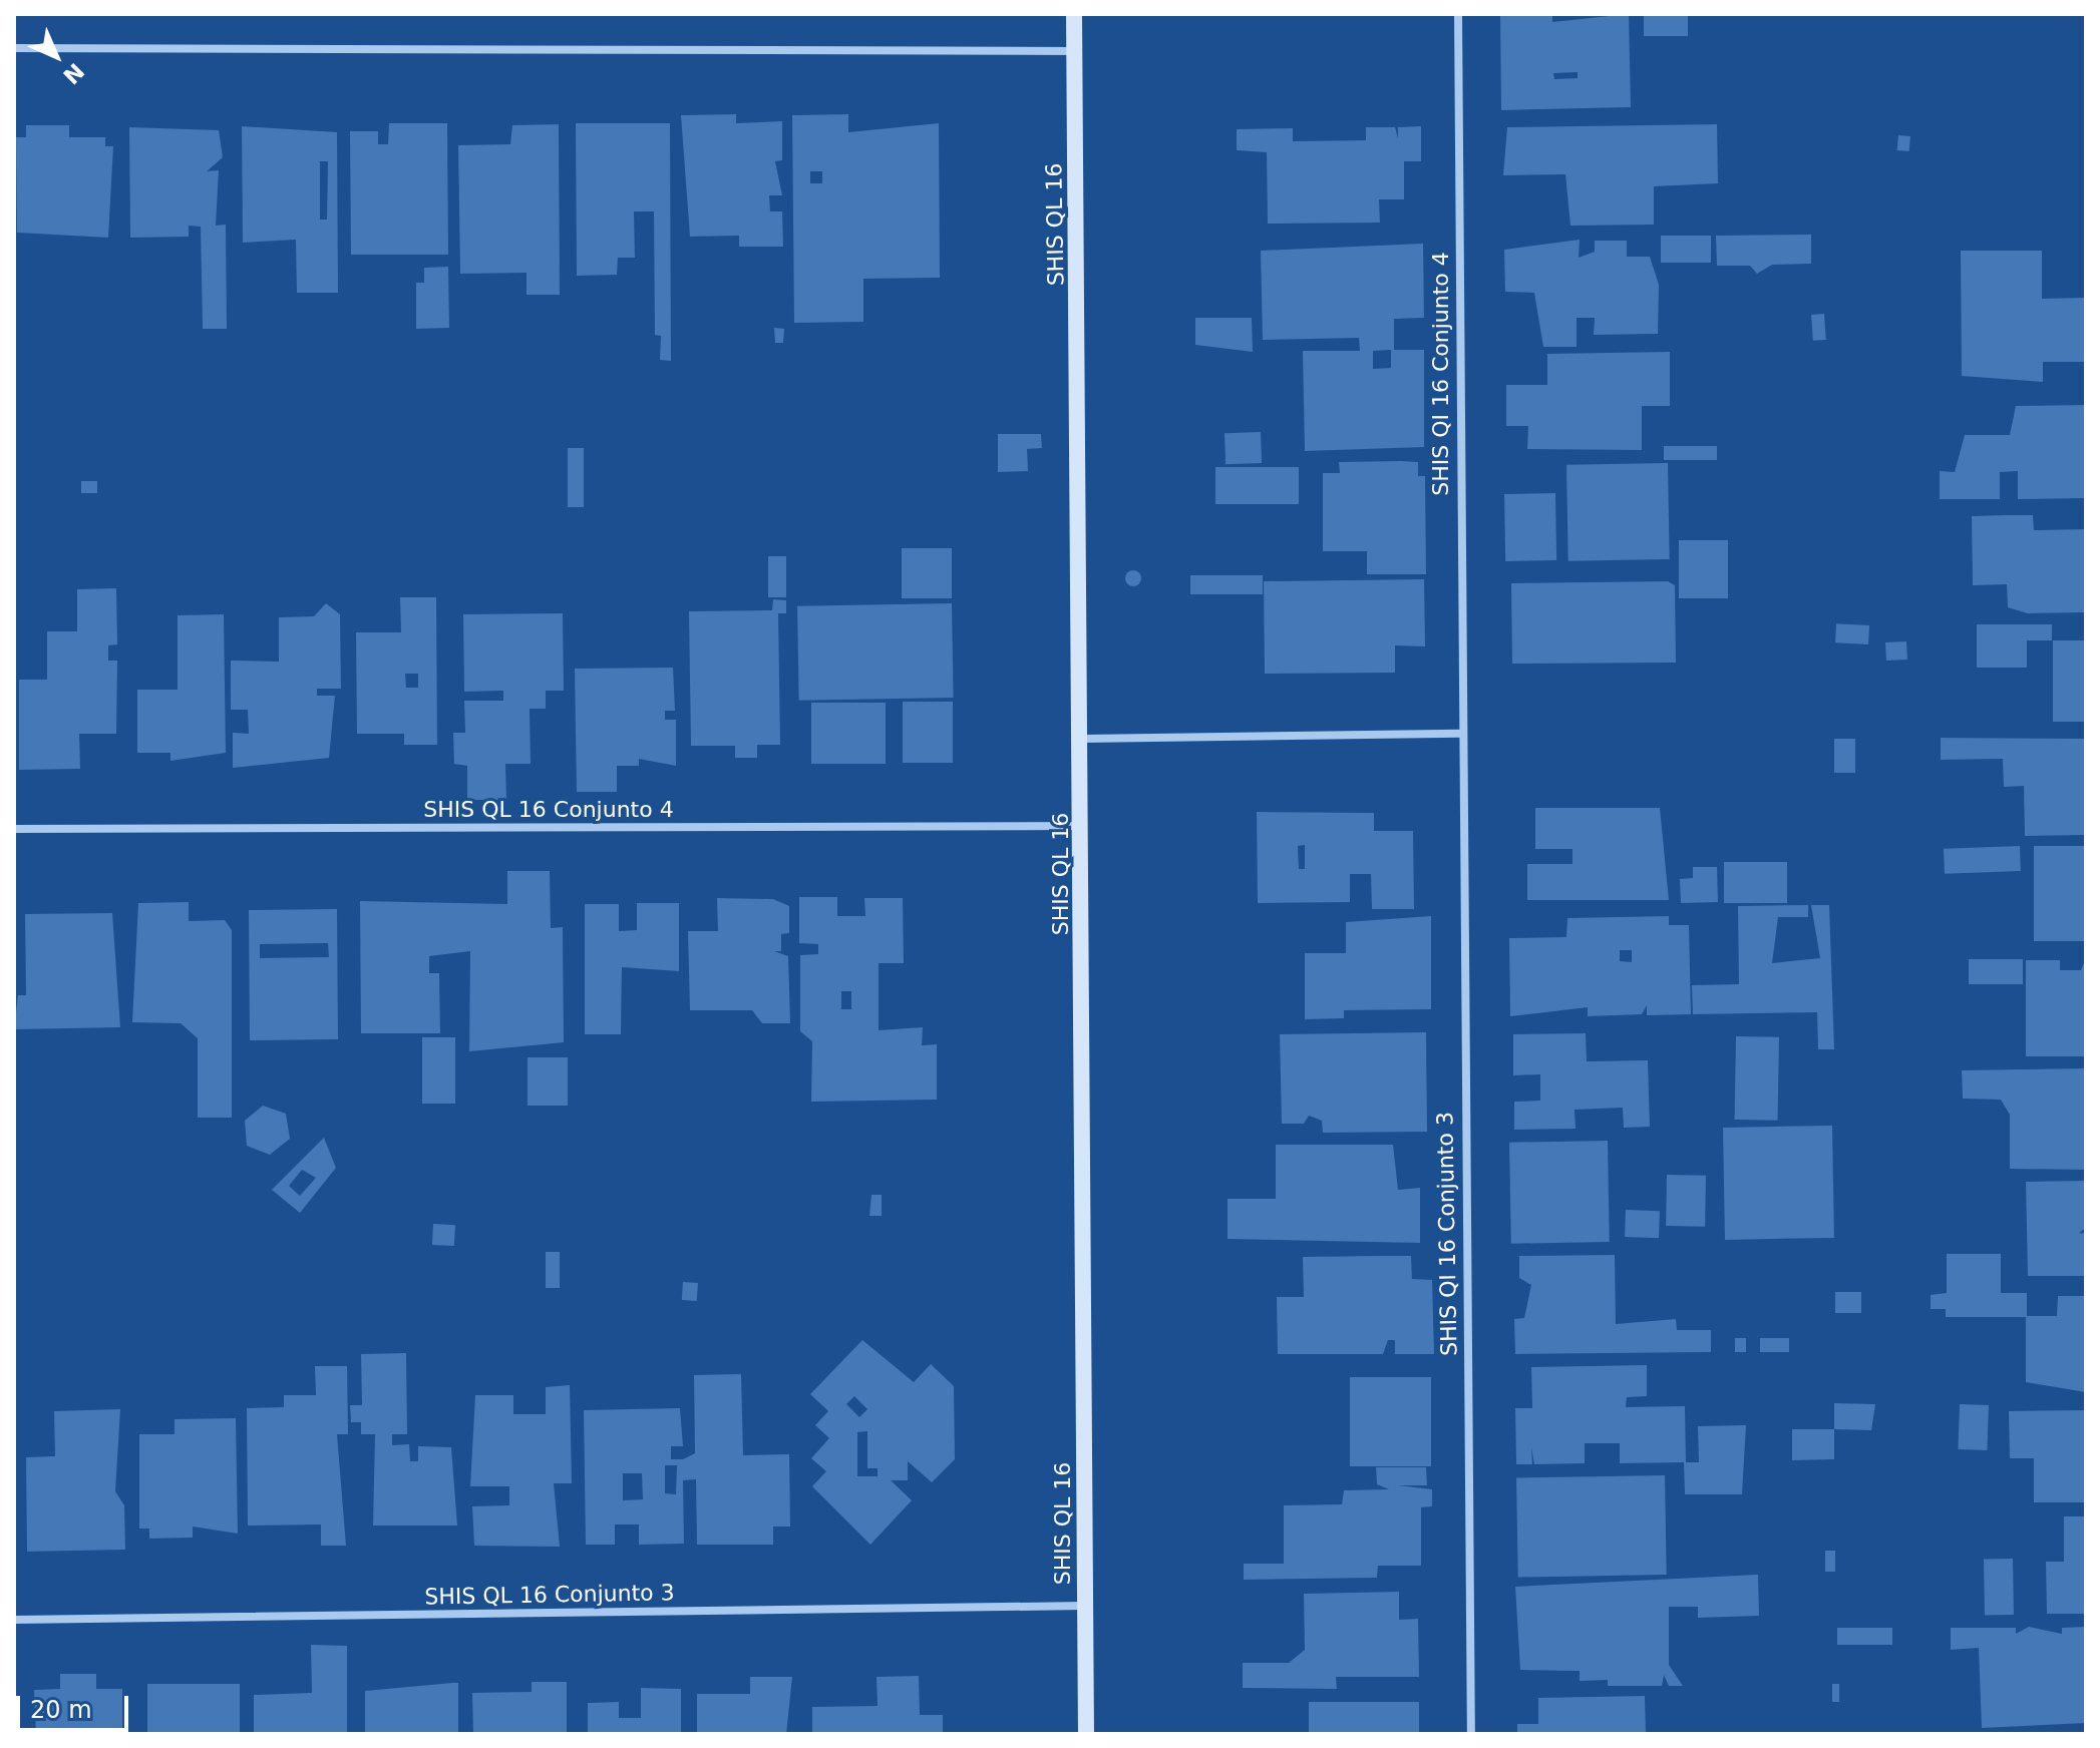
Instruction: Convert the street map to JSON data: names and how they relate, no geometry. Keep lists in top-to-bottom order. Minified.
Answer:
{"streets":{"street":["SHIS QL 16","SHIS QI 16 Conjunto 4","SHIS QL 16 Conjunto 4","SHIS QI 16 Conjunto 3","SHIS QL 16 Conjunto 3"]},"crossings":[["SHIS QL 16","SHIS QL 16 Conjunto 4"],["SHIS QL 16","SHIS QL 16 Conjunto 3"],["SHIS QI 16 Conjunto 4","SHIS QI 16 Conjunto 3"]],"scale_bar":"20 m","north":"bottom right"}
